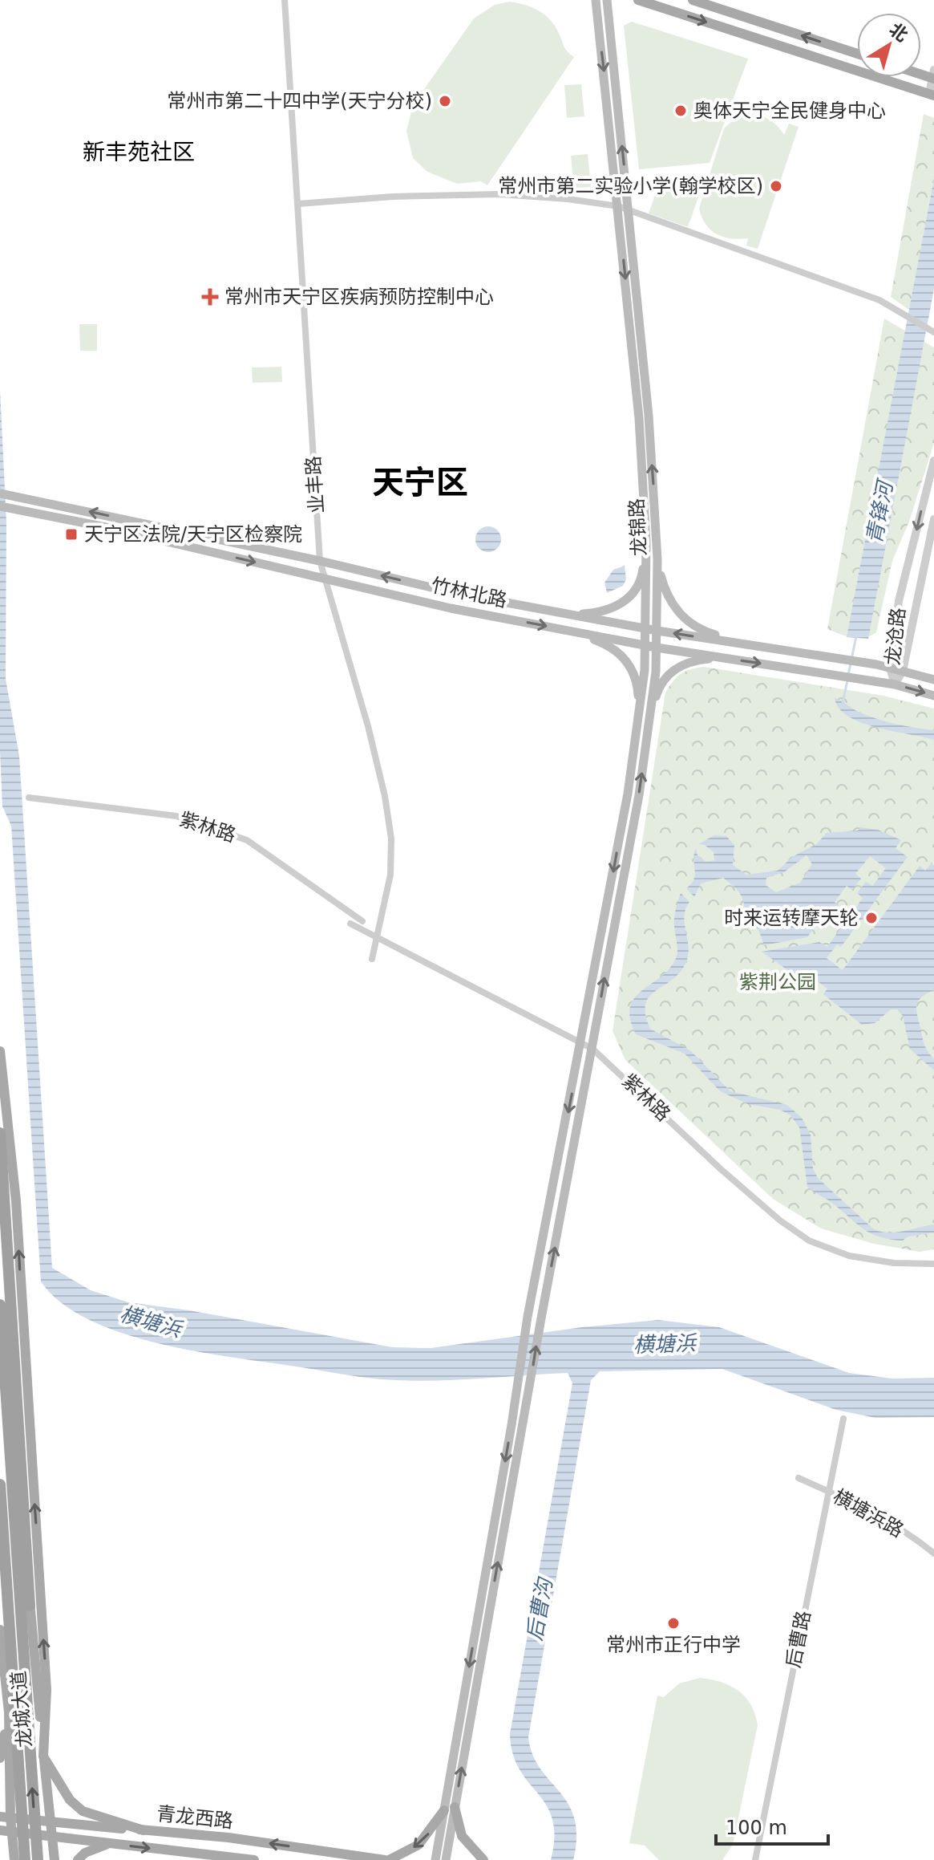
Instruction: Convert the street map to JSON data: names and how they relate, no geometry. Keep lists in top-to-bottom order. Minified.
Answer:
{"streets":{"main road":["龙锦路","竹林北路","龙城大道","青龙西路"],"street":["业丰路","龙沧路","紫林路","横塘浜路","后曹路"]},"crossings":[["业丰路","竹林北路"],["业丰路","紫林路"],["龙锦路","竹林北路"],["龙锦路","紫林路"],["竹林北路","龙沧路"],["横塘浜路","后曹路"],["龙城大道","青龙西路"]],"districts":["新丰苑社区","天宁区"],"water":["青锋河","横塘浜","后曹沟"],"parks":["紫荆公园"],"places":{"other":["常州市第二十四中学(天宁分校)","奥体天宁全民健身中心","常州市第二实验小学(翰学校区)","时来运转摩天轮","常州市正行中学"],"health":["常州市天宁区疾病预防控制中心"],"transit":["天宁区法院/天宁区检察院"]},"scale_bar":"100 m","north":"top right"}
